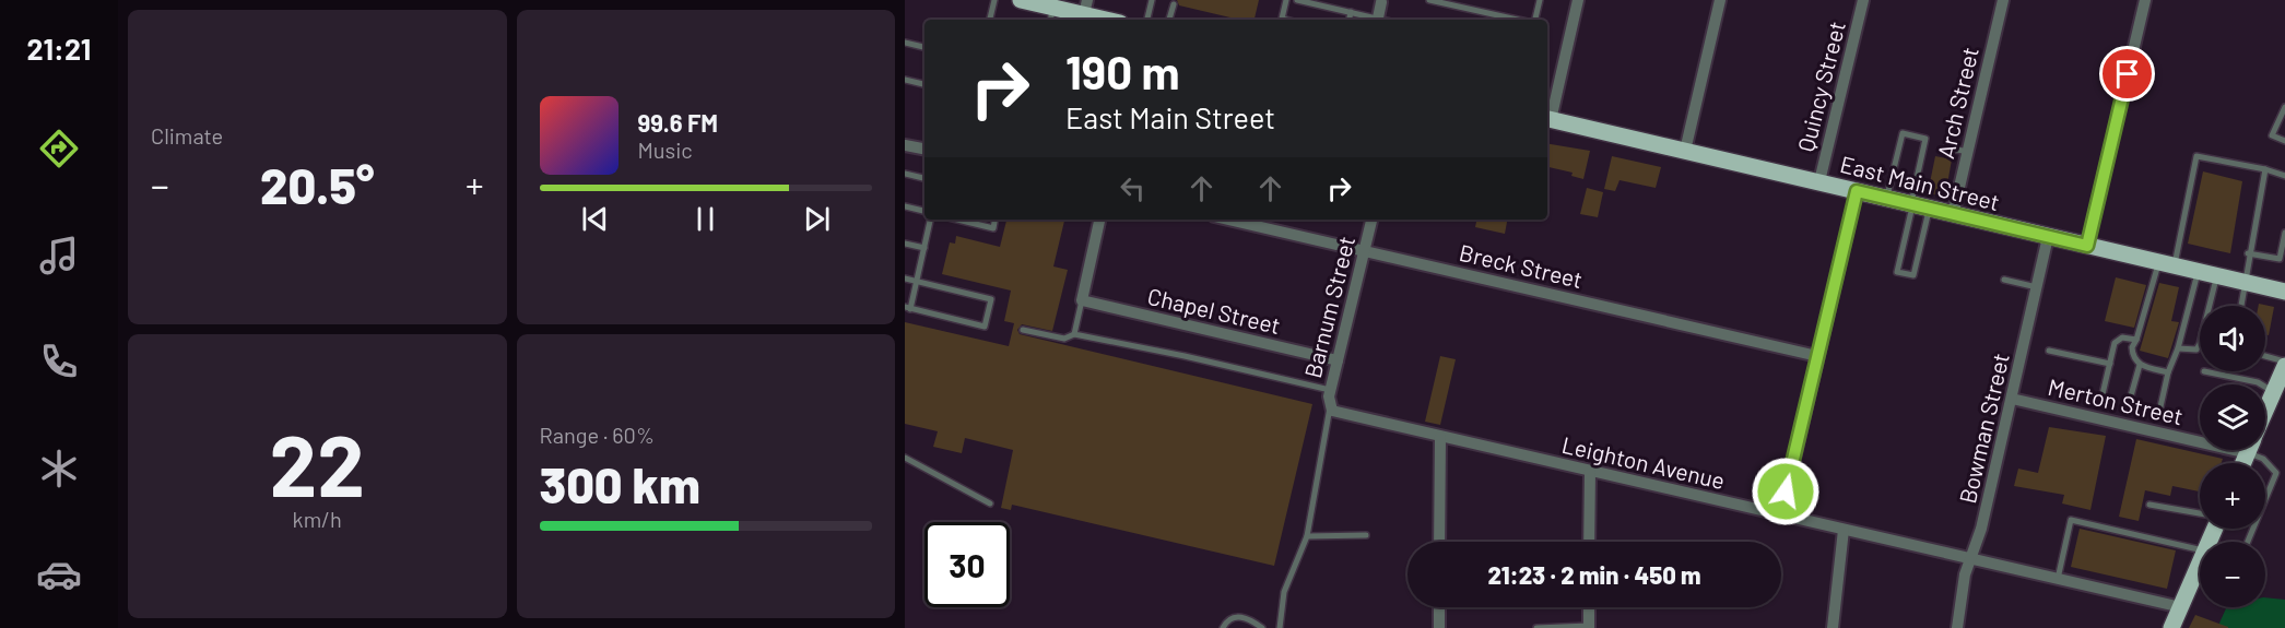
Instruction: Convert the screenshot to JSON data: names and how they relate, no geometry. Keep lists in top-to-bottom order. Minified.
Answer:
{"streets":{"main road":["East Main Street"],"street":["Quincy Street","Arch Street","Breck Street","Barnum Street","Chapel Street","Merton Street","Bowman Street","Leighton Avenue"]},"crossings":[["Quincy Street","East Main Street"],["Arch Street","East Main Street"],["East Main Street","Bowman Street"],["Breck Street","Barnum Street"],["Barnum Street","Chapel Street"],["Barnum Street","Leighton Avenue"],["Merton Street","Bowman Street"],["Bowman Street","Leighton Avenue"]],"page":{"tabs":"21:21","tile":["Climate",["22","km/h"],["Range · 60%","300 km"]],"turn":["190 m","East Main Street"],"song":["99.6 FM","Music"],"heat":["−","20.5°","+"],"map_buttons":["+","−"],"limit":"30","trip":"21:23 · 2 min · 450 m"}}
